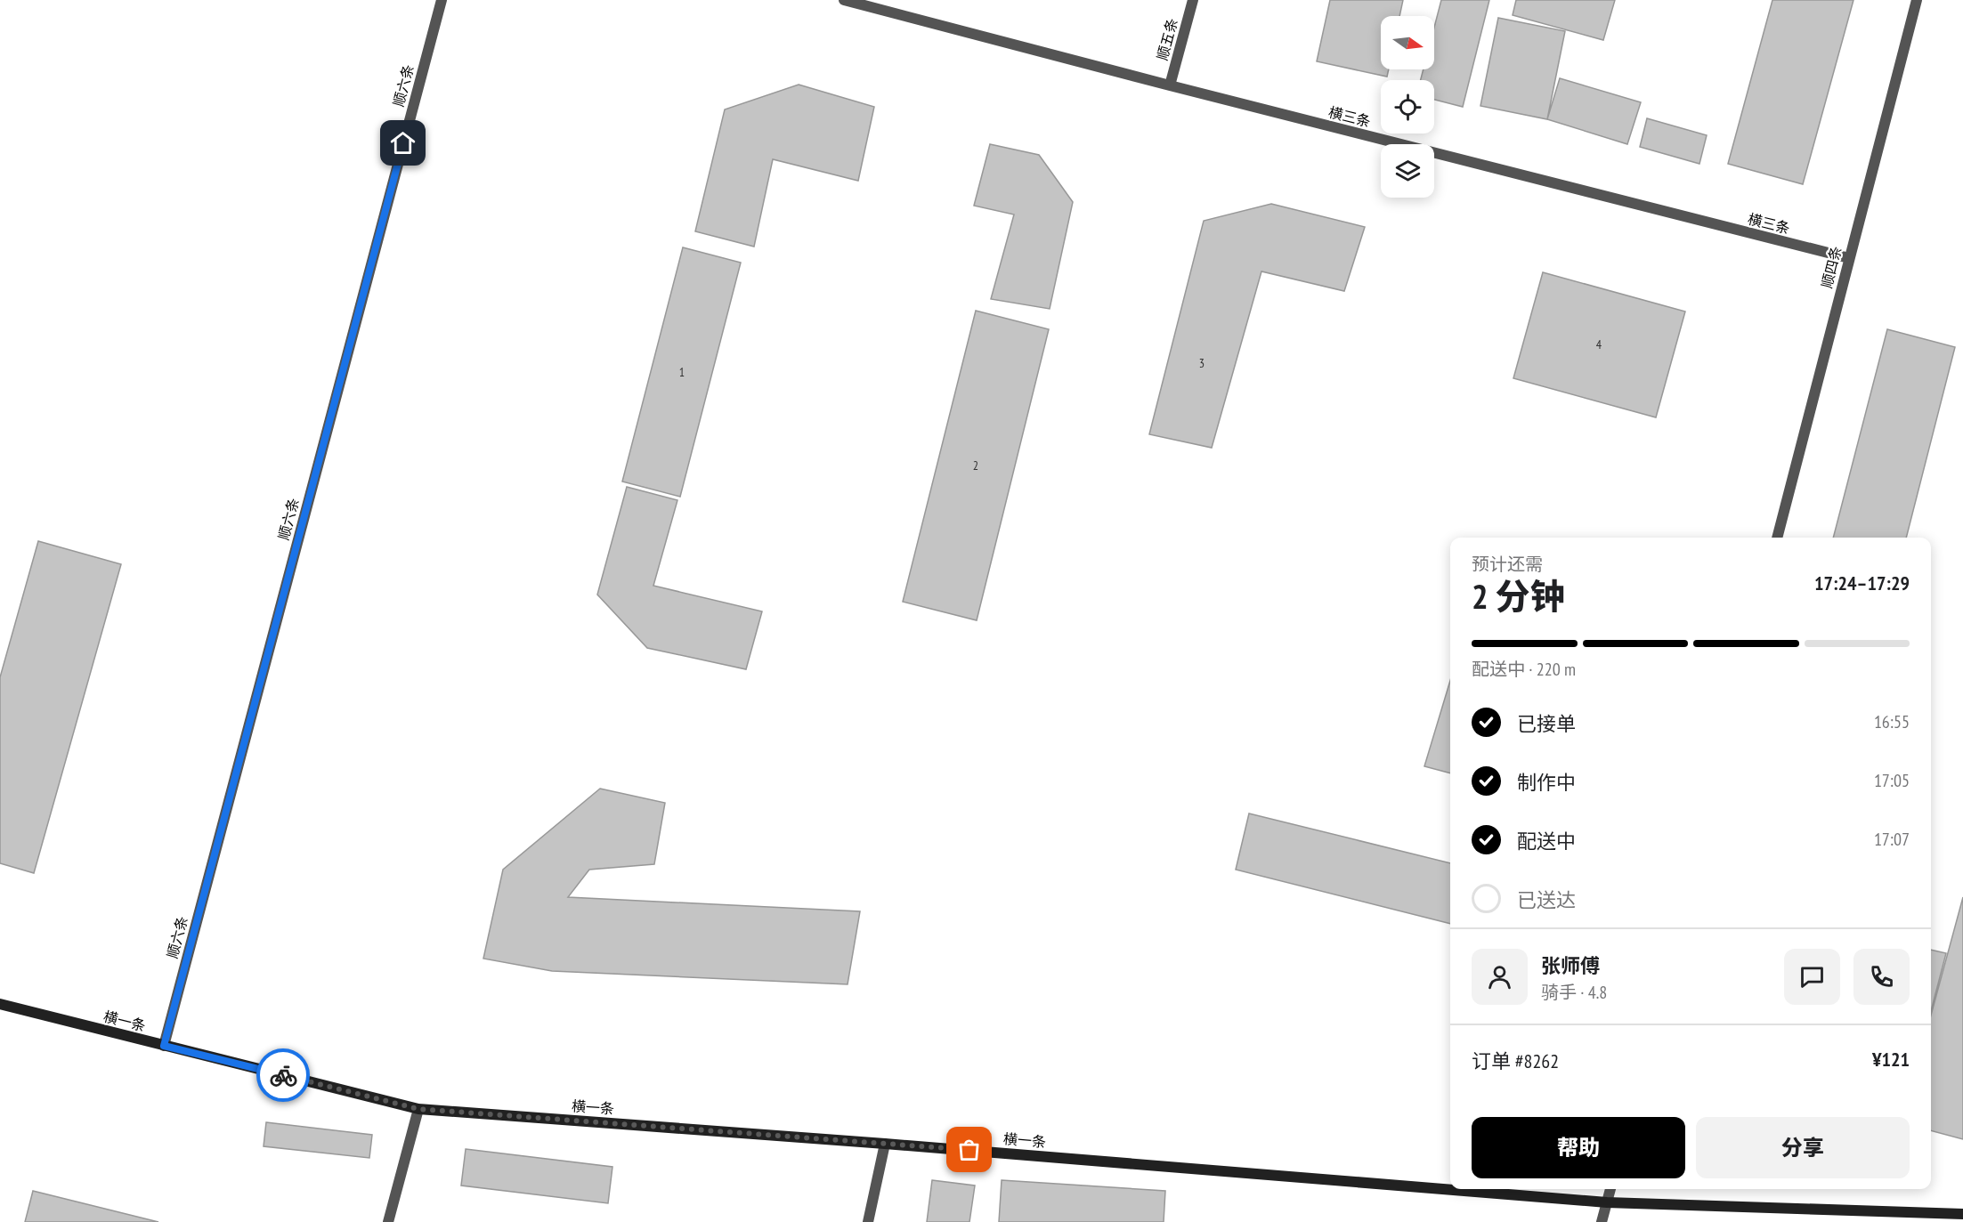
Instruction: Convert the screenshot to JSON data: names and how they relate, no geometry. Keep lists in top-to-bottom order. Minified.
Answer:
{"streets":{"street":["顺五条","顺六条","横三条","顺四条","横一条"]},"crossings":[["顺五条","横三条"],["顺六条","横一条"],["横三条","顺四条"]],"house_numbers":["4","3","1","2"],"north":"right","page":{"heading":["2 分钟","预计还需","17:24–17:29"],"panel":["张师傅","骑手 · 4.8","订单 #8262","¥121"],"bar":"配送中 · 220 m","list":[["已接单","16:55"],["制作中","17:05"],["配送中","17:07"],"已送达"],"buttons":["帮助","分享"]}}
